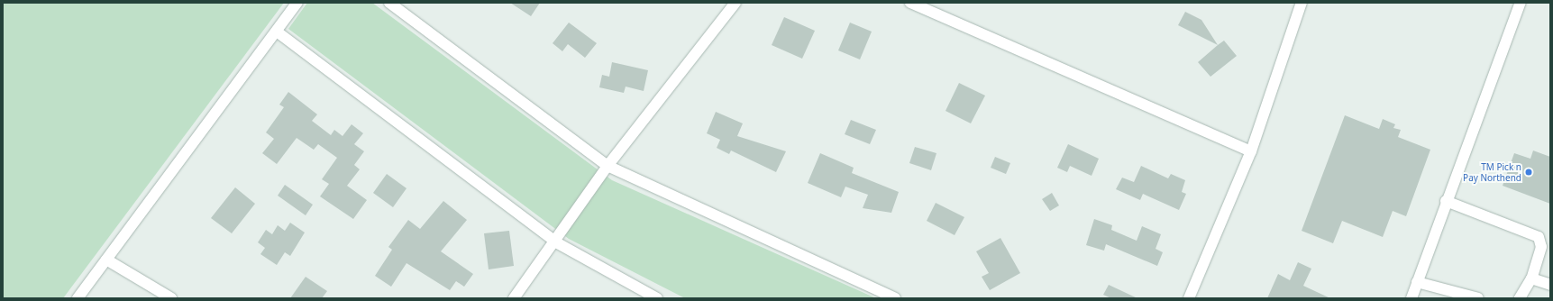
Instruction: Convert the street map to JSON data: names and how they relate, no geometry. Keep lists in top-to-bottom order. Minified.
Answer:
{"places":["TM Pick n Pay Northend"]}
